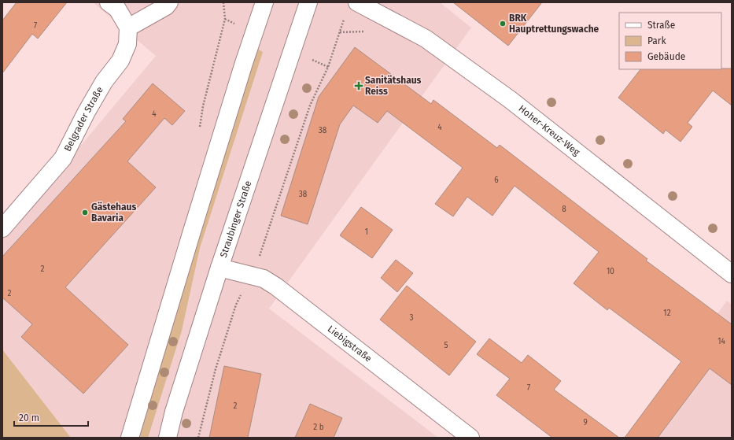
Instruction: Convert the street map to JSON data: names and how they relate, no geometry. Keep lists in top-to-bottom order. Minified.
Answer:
{"streets":{"street":["Belgrader Straße","Hoher-Kreuz-Weg","Straubinger Straße","Liebigstraße"]},"crossings":[["Straubinger Straße","Liebigstraße"]],"places":{"other":["BRK Hauptrettungswache","Gästehaus Bavaria"],"health":["Sanitätshaus Reiss"]},"house_numbers":["7","4","4","38","6","38","8","1","2","10","2","12","3","14","5","7","2","9","2 b"],"legend":["Straße","Park","Gebäude"],"scale_bar":"20 m"}
